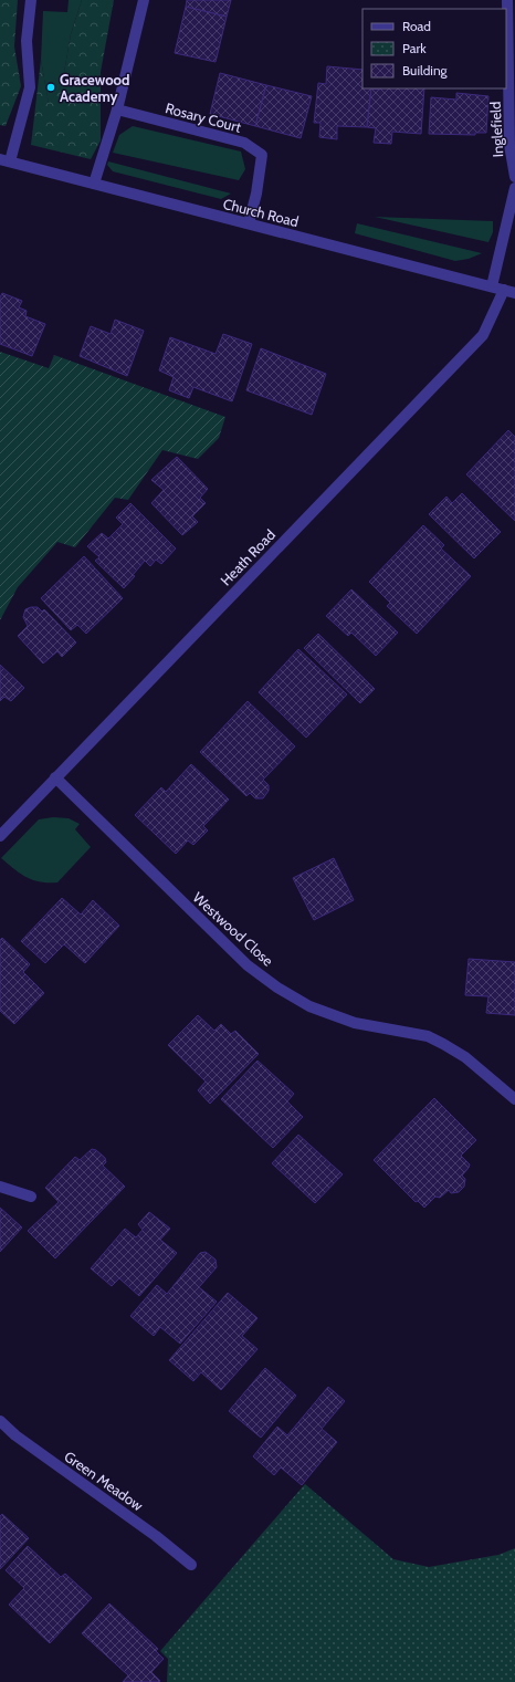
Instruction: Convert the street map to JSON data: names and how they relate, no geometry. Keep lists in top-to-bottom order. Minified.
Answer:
{"streets":{"street":["Rosary Court","Inglefield","Church Road","Heath Road","Westwood Close","Green Meadow"]},"crossings":[["Rosary Court","Church Road"],["Church Road","Heath Road"],["Heath Road","Westwood Close"]],"places":["Gracewood Academy"],"legend":["Road","Park","Building"]}
